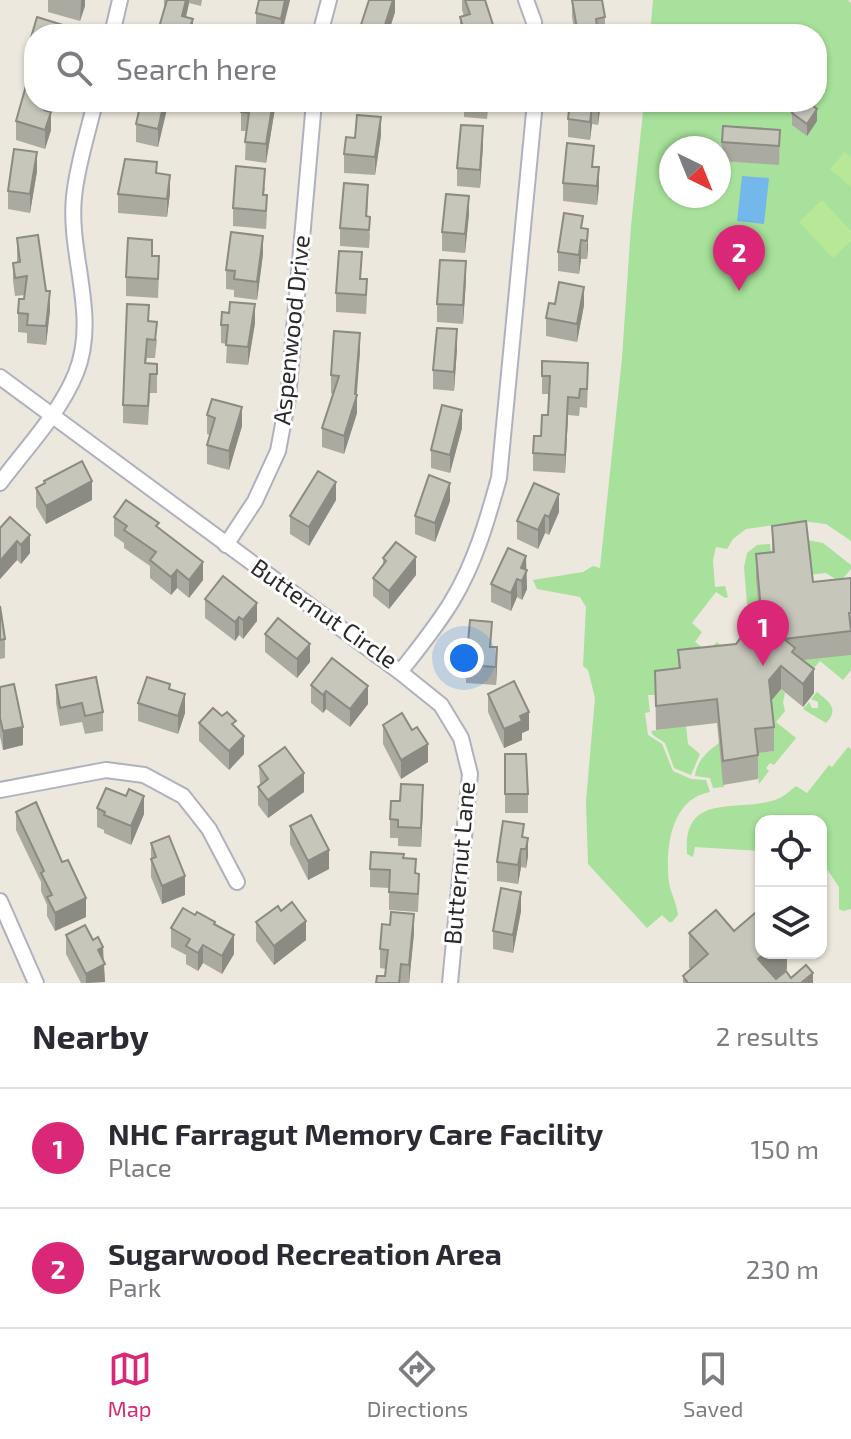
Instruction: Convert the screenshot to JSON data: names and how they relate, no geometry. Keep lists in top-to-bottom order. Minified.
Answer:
{"streets":{"street":["Aspenwood Drive","Butternut Circle","Butternut Lane"]},"crossings":[["Aspenwood Drive","Butternut Circle"],["Butternut Circle","Butternut Lane"]],"north":"bottom right","page":{"search":"Search here","pins":["2","1"],"heading":["Nearby","2 results"],"list":[{"mark":"1","name":"NHC Farragut Memory Care Facility","note":"Place","value":"150 m"},{"mark":"2","name":"Sugarwood Recreation Area","note":"Park","value":"230 m"}],"nav":["Map","Directions","Saved"]}}
